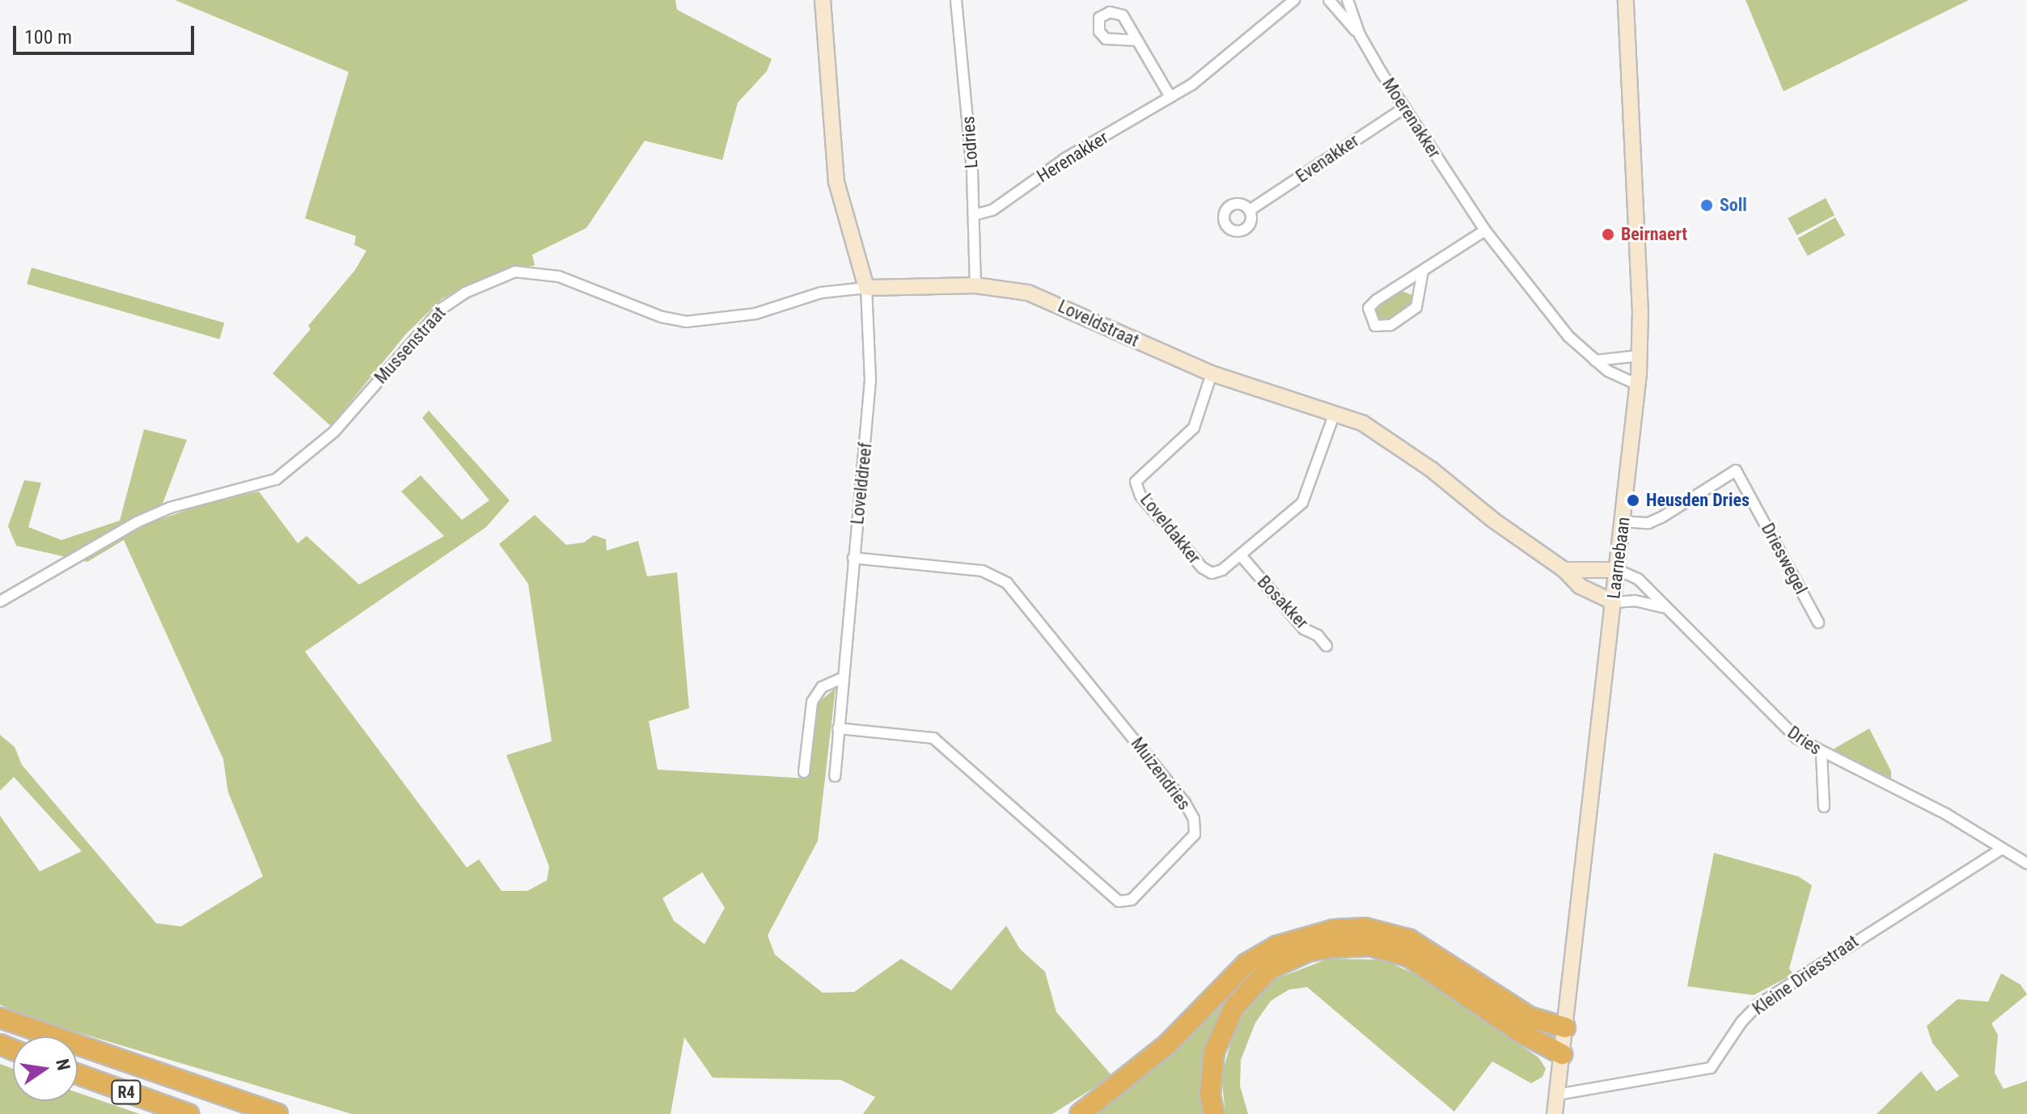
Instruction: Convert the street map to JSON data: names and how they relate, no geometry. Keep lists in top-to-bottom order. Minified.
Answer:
{"streets":{"highway":["R4"],"street":["Moerenakker","Lodries","Herenakker","Evenakker","Loveldstraat","Mussenstraat","Lovelddreef","Loveldakker","Laarnebaan","Drieswegel","Bosakker","Dries","Muizendries","Kleine Driesstraat"]},"crossings":[["Moerenakker","Evenakker"],["Moerenakker","Laarnebaan"],["Lodries","Herenakker"],["Lodries","Loveldstraat"],["Loveldstraat","Mussenstraat"],["Loveldstraat","Lovelddreef"],["Loveldstraat","Loveldakker"],["Loveldstraat","Laarnebaan"],["Mussenstraat","Lovelddreef"],["Lovelddreef","Muizendries"],["Loveldakker","Bosakker"],["Laarnebaan","Drieswegel"],["Laarnebaan","Dries"],["Laarnebaan","Kleine Driesstraat"],["Dries","Kleine Driesstraat"]],"places":["Soll","Beirnaert","Heusden Dries"],"scale_bar":"100 m","north":"right"}
